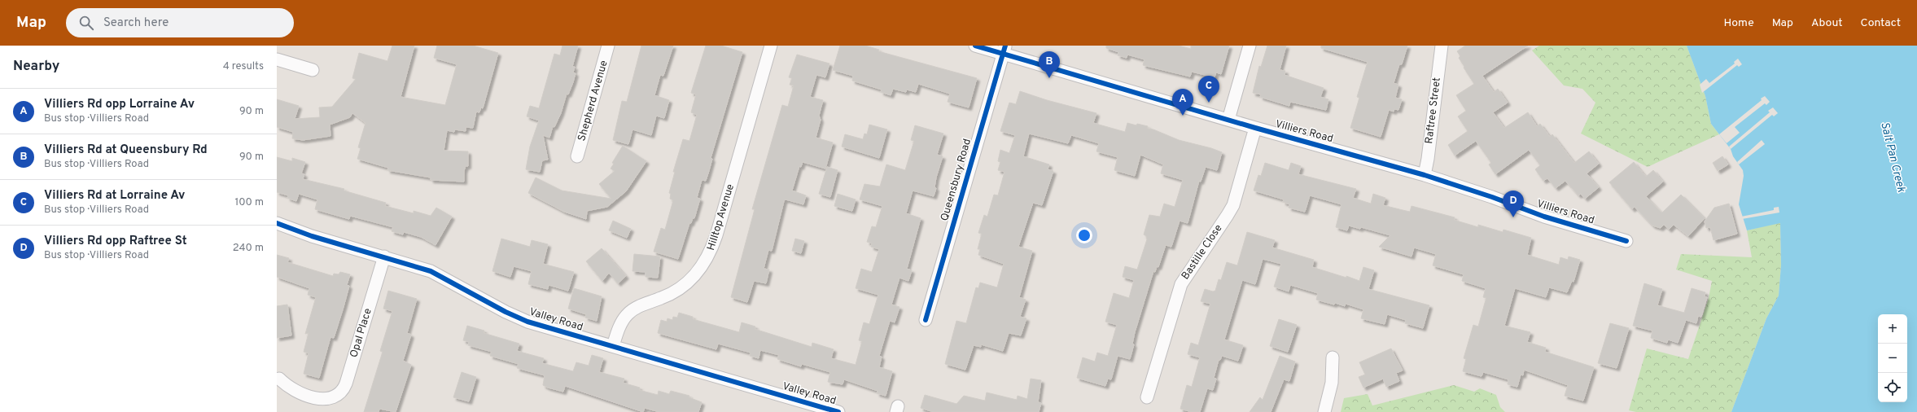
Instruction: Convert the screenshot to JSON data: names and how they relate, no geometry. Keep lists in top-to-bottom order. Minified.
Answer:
{"streets":{"street":["Shepherd Avenue","Raftree Street","Villiers Road","Queensbury Road","Hilltop Avenue","Bastille Close","Valley Road","Opal Place"]},"crossings":[["Raftree Street","Villiers Road"],["Villiers Road","Queensbury Road"],["Villiers Road","Bastille Close"],["Hilltop Avenue","Valley Road"],["Valley Road","Opal Place"]],"water":["Salt Pan Creek"],"page":{"header":"Map","search":"Search here","nav":["Home","Map","About","Contact"],"heading":["Nearby","4 results"],"pins":["B","C","A","D"],"list":[{"mark":"A","name":"Villiers Rd opp Lorraine Av","note":"Bus stop · Villiers Road","value":"90 m"},{"mark":"B","name":"Villiers Rd at Queensbury Rd","note":"Bus stop · Villiers Road","value":"90 m"},{"mark":"C","name":"Villiers Rd at Lorraine Av","note":"Bus stop · Villiers Road","value":"100 m"},{"mark":"D","name":"Villiers Rd opp Raftree St","note":"Bus stop · Villiers Road","value":"240 m"}],"map_buttons":["+","−"]}}
